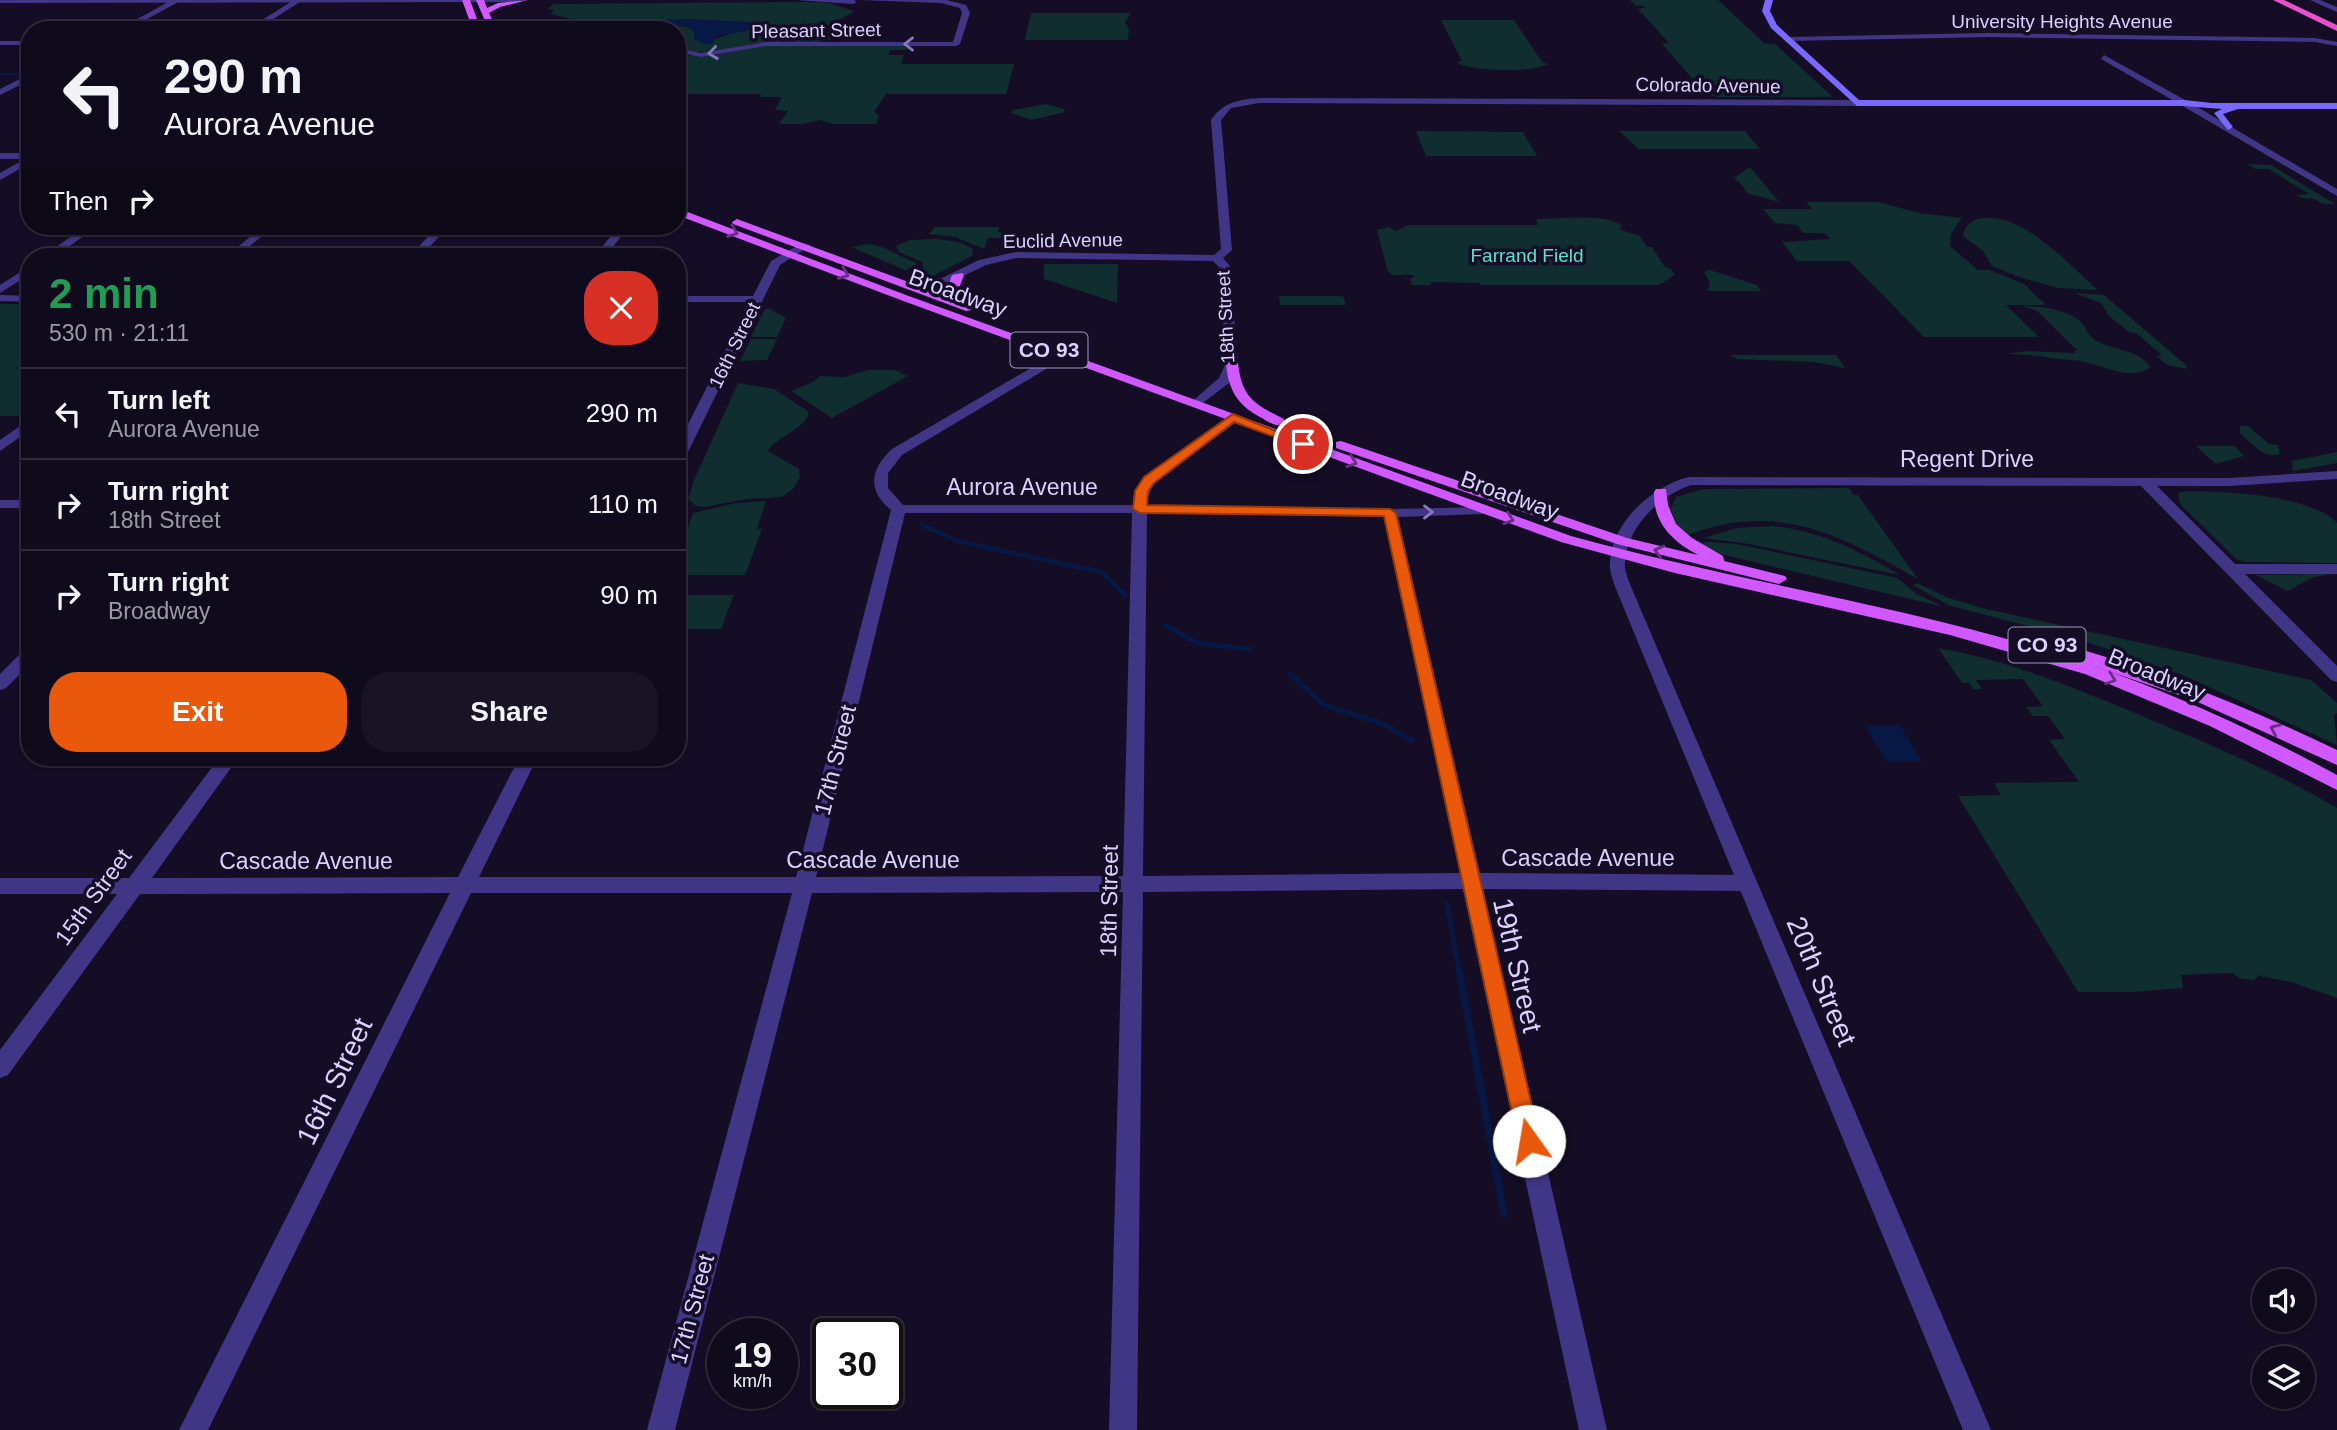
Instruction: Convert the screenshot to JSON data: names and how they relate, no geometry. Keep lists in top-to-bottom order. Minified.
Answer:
{"streets":{"main road":["Colorado Avenue","Broadway","CO 93"],"street":["University Heights Avenue","Pleasant Street","Euclid Avenue","18th Street","16th Street","Regent Drive","Aurora Avenue","17th Street","Cascade Avenue","15th Street","19th Street","20th Street"]},"crossings":[["Colorado Avenue","18th Street"],["Euclid Avenue","Broadway"],["Euclid Avenue","18th Street"],["Broadway","18th Street"],["Broadway","16th Street"],["Broadway","Aurora Avenue"],["Broadway","20th Street"],["18th Street","Aurora Avenue"],["18th Street","Cascade Avenue"],["16th Street","Cascade Avenue"],["Aurora Avenue","17th Street"],["Aurora Avenue","19th Street"],["17th Street","Cascade Avenue"],["Cascade Avenue","15th Street"],["Cascade Avenue","19th Street"],["Cascade Avenue","20th Street"]],"parks":["Farrand Field"],"page":{"turn":["290 m","Aurora Avenue"],"then":"Then","heading":["2 min","530 m · 21:11"],"list":[{"name":"Turn left","note":"Aurora Avenue","value":"290 m"},{"name":"Turn right","note":"18th Street","value":"110 m"},{"name":"Turn right","note":"Broadway","value":"90 m"}],"buttons":["Exit","Share"],"speed":"19 km/h","limit":"30"}}
